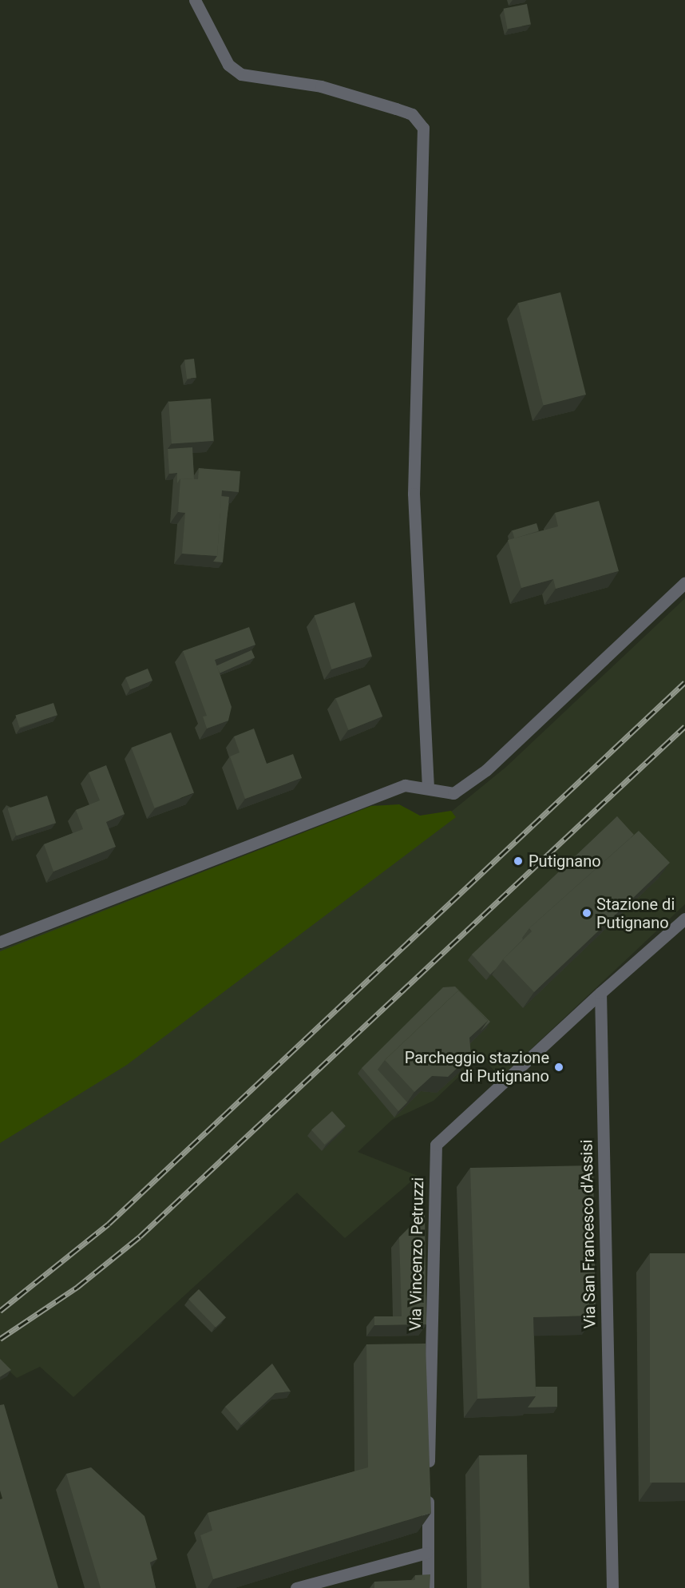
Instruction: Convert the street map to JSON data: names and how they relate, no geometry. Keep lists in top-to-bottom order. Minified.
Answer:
{"streets":{"street":["Via San Francesco d'Assisi","Via Vincenzo Petruzzi"]},"crossings":[["Via San Francesco d'Assisi","Via Vincenzo Petruzzi"]],"places":["Putignano","Stazione di Putignano","Parcheggio stazione di Putignano"]}
